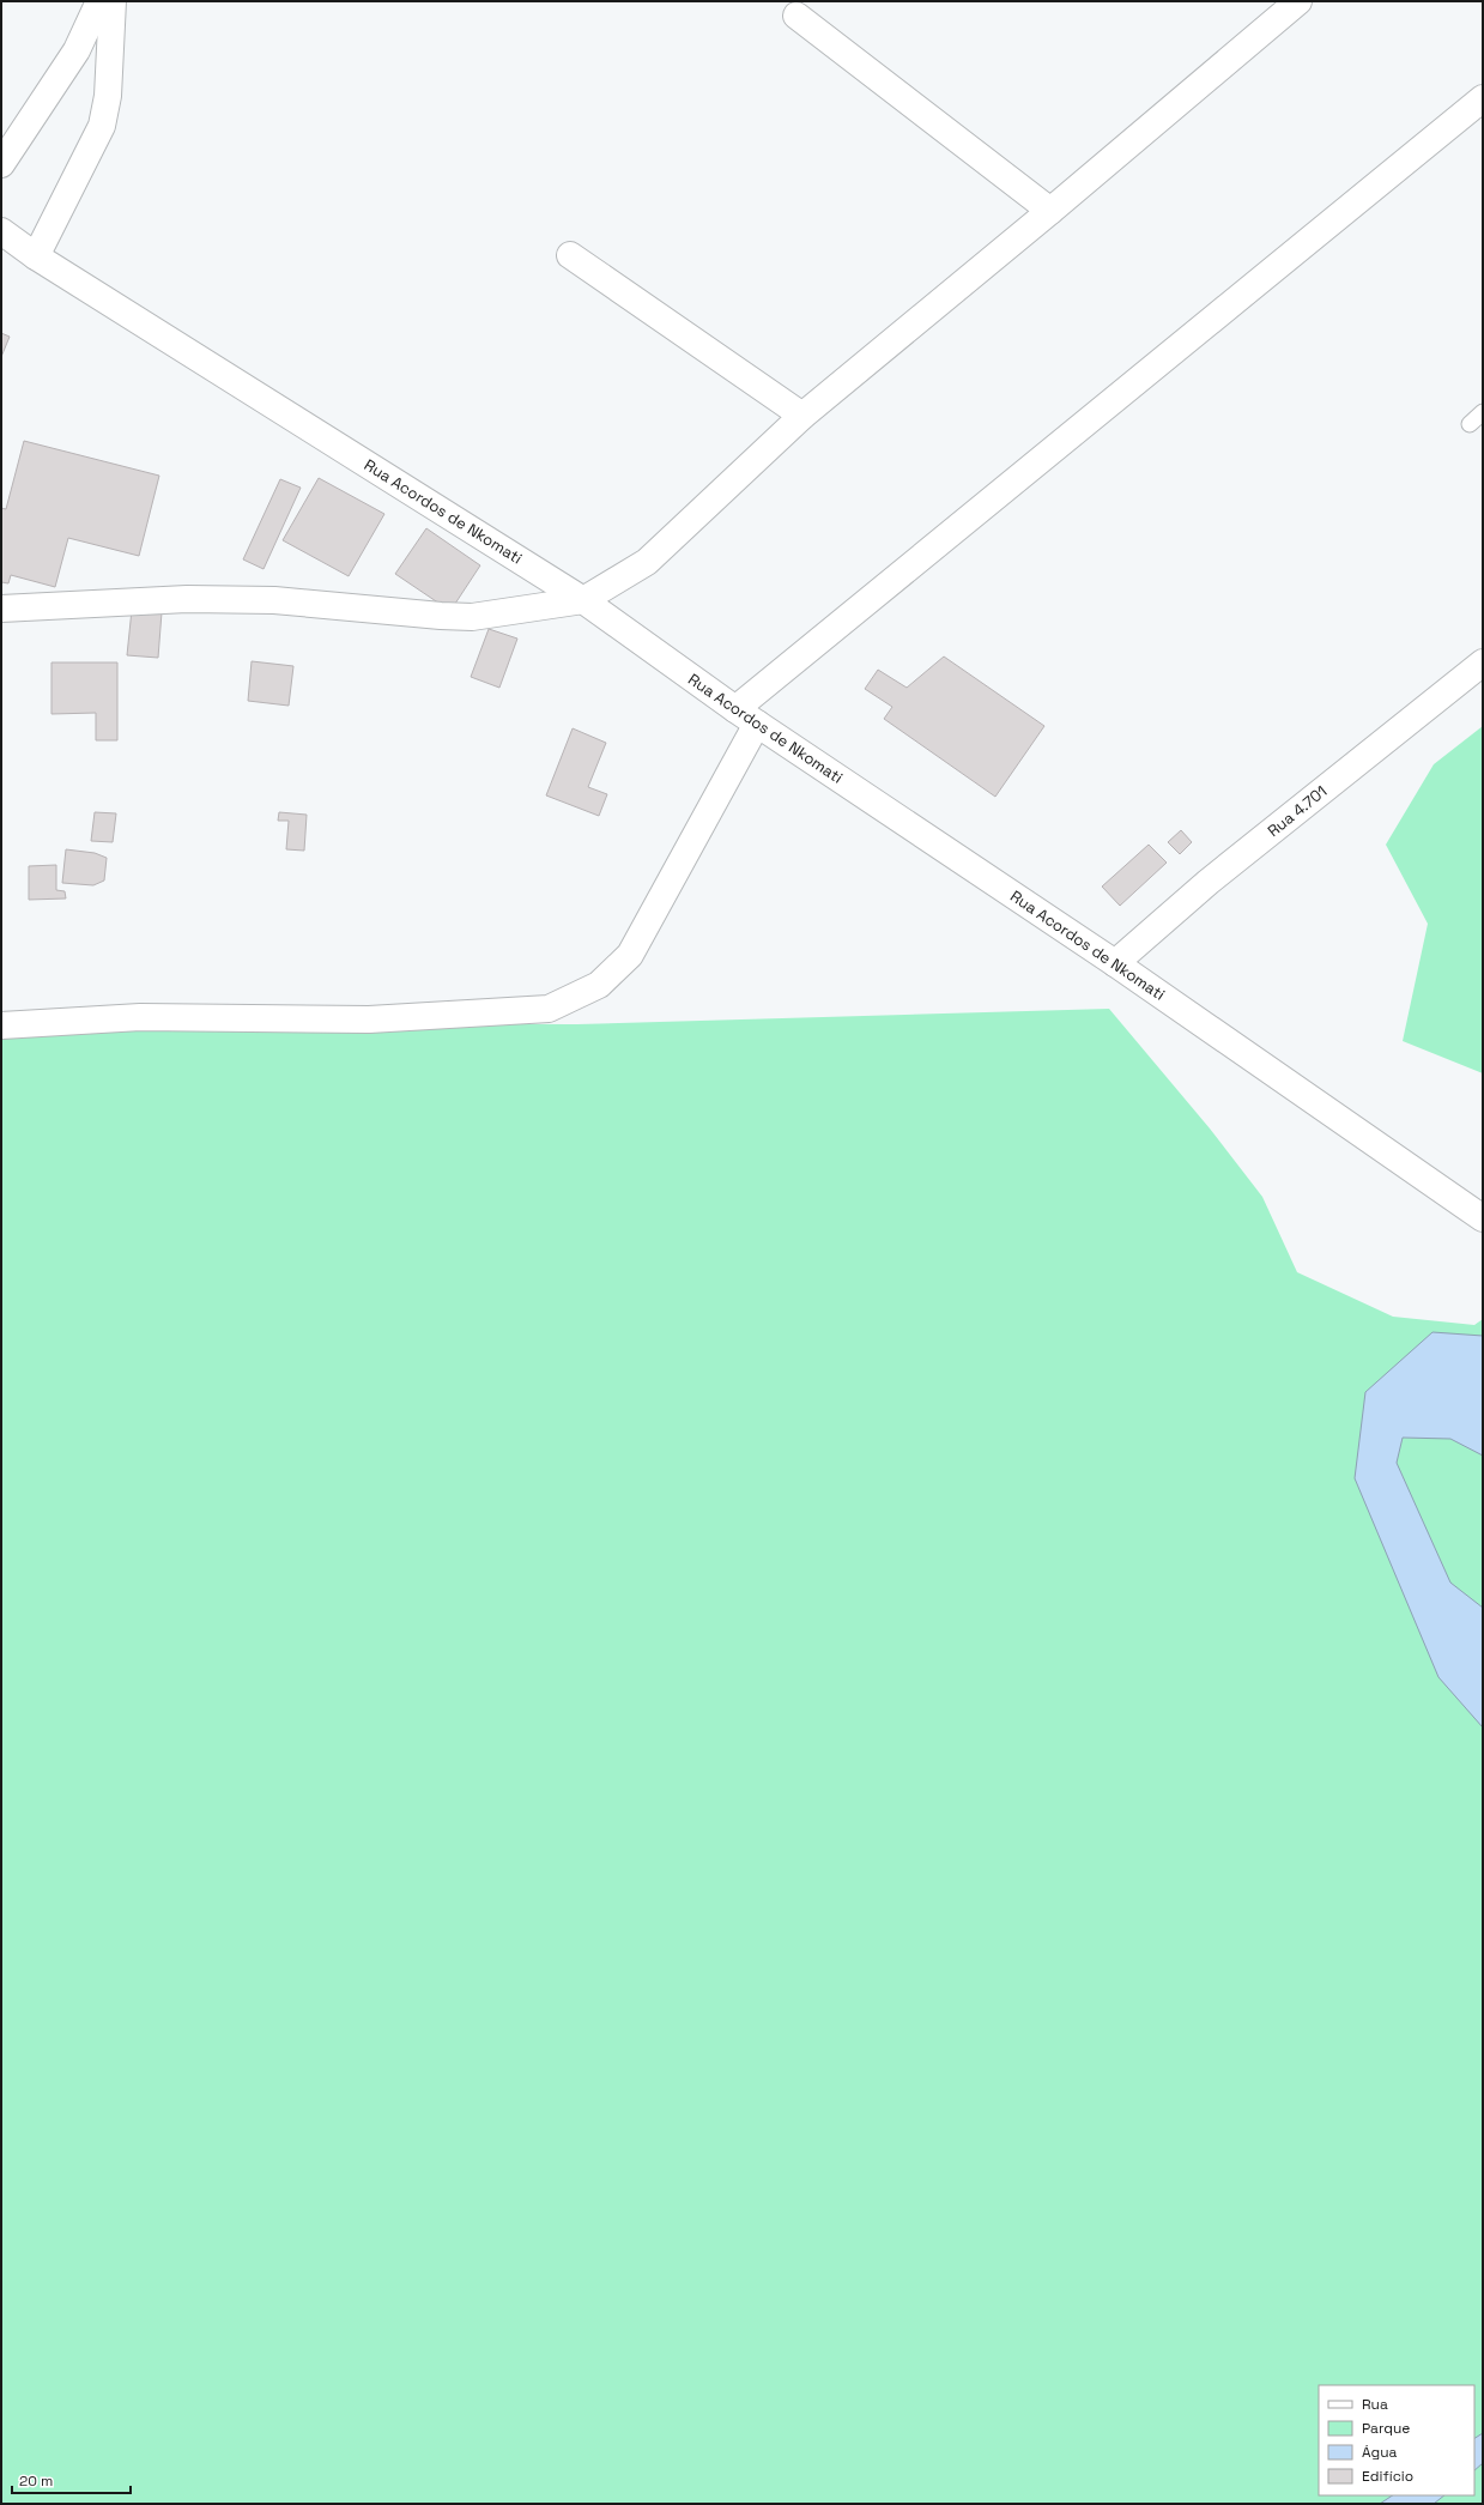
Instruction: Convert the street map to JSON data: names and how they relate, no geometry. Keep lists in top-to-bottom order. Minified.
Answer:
{"streets":{"street":["Rua Acordos de Nkomati","Rua 4.701"]},"crossings":[["Rua Acordos de Nkomati","Rua 4.701"]],"legend":["Rua","Parque","Água","Edifício"],"scale_bar":"20 m"}
